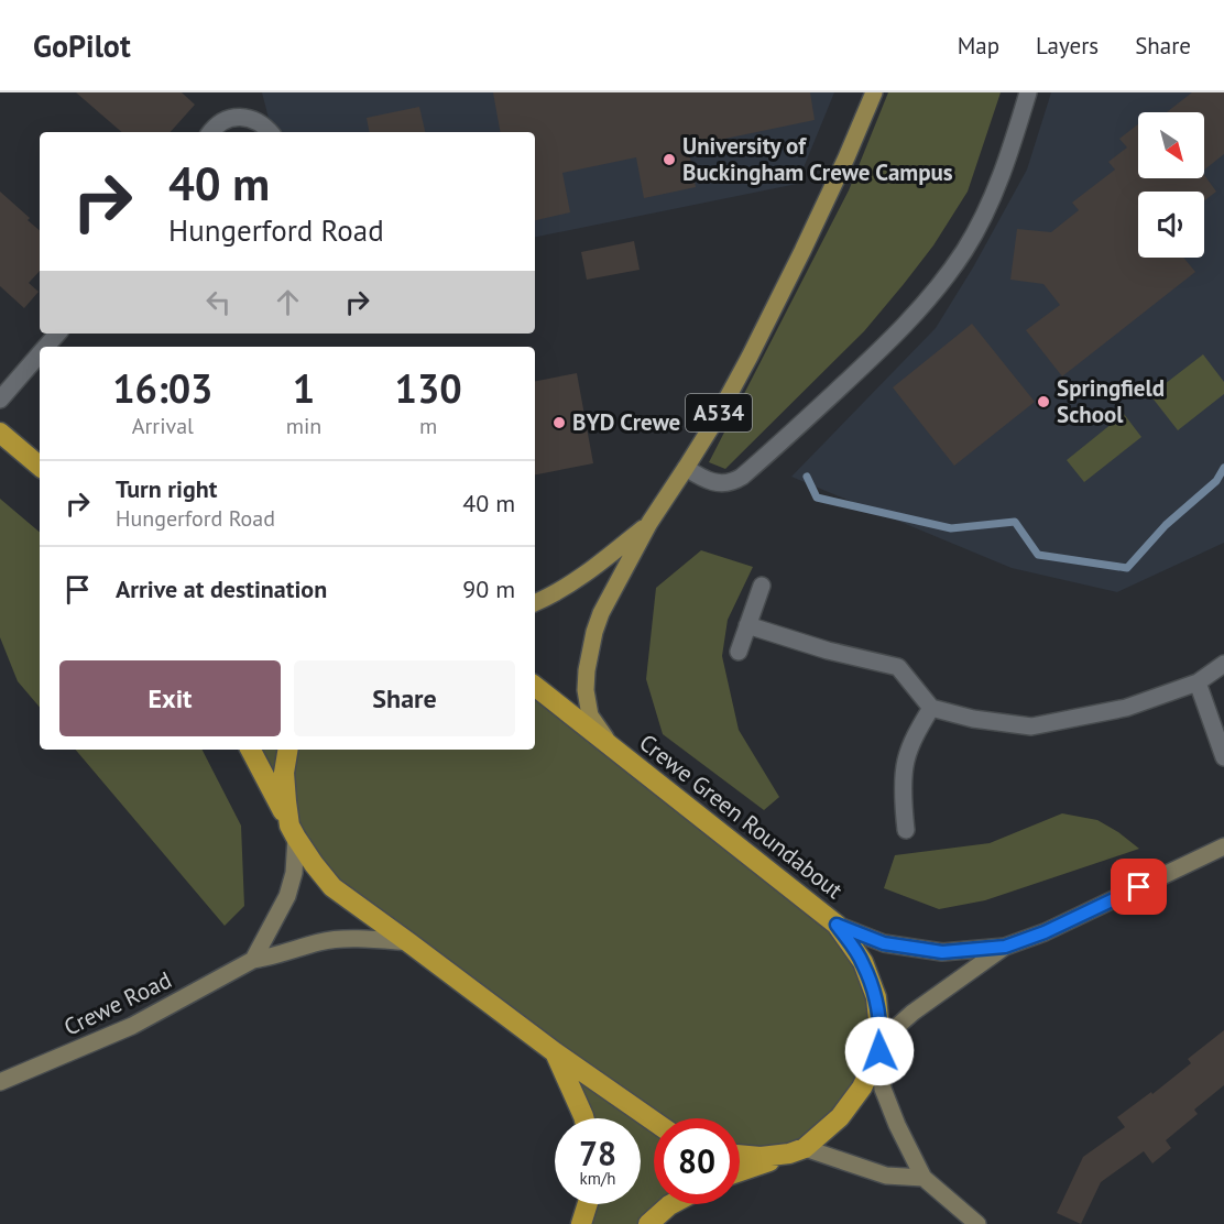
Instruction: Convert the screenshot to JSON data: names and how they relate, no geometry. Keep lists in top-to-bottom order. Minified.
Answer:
{"streets":{"highway":["Crewe Green Roundabout"],"main road":["A534"],"street":["Crewe Road"]},"crossings":[["A534","Crewe Green Roundabout"]],"places":["University of Buckingham Crewe Campus","Springfield School","BYD Crewe"],"north":"bottom right","page":{"header":"GoPilot","nav":["Map","Layers","Share"],"turn":["40 m","Hungerford Road"],"eta":["16:03","Arrival","1","min","130","m"],"list":[{"name":"Turn right","note":"Hungerford Road","value":"40 m"},{"name":"Arrive at destination","value":"90 m"}],"buttons":["Exit","Share"],"speed":"78 km/h","limit":"80"}}
